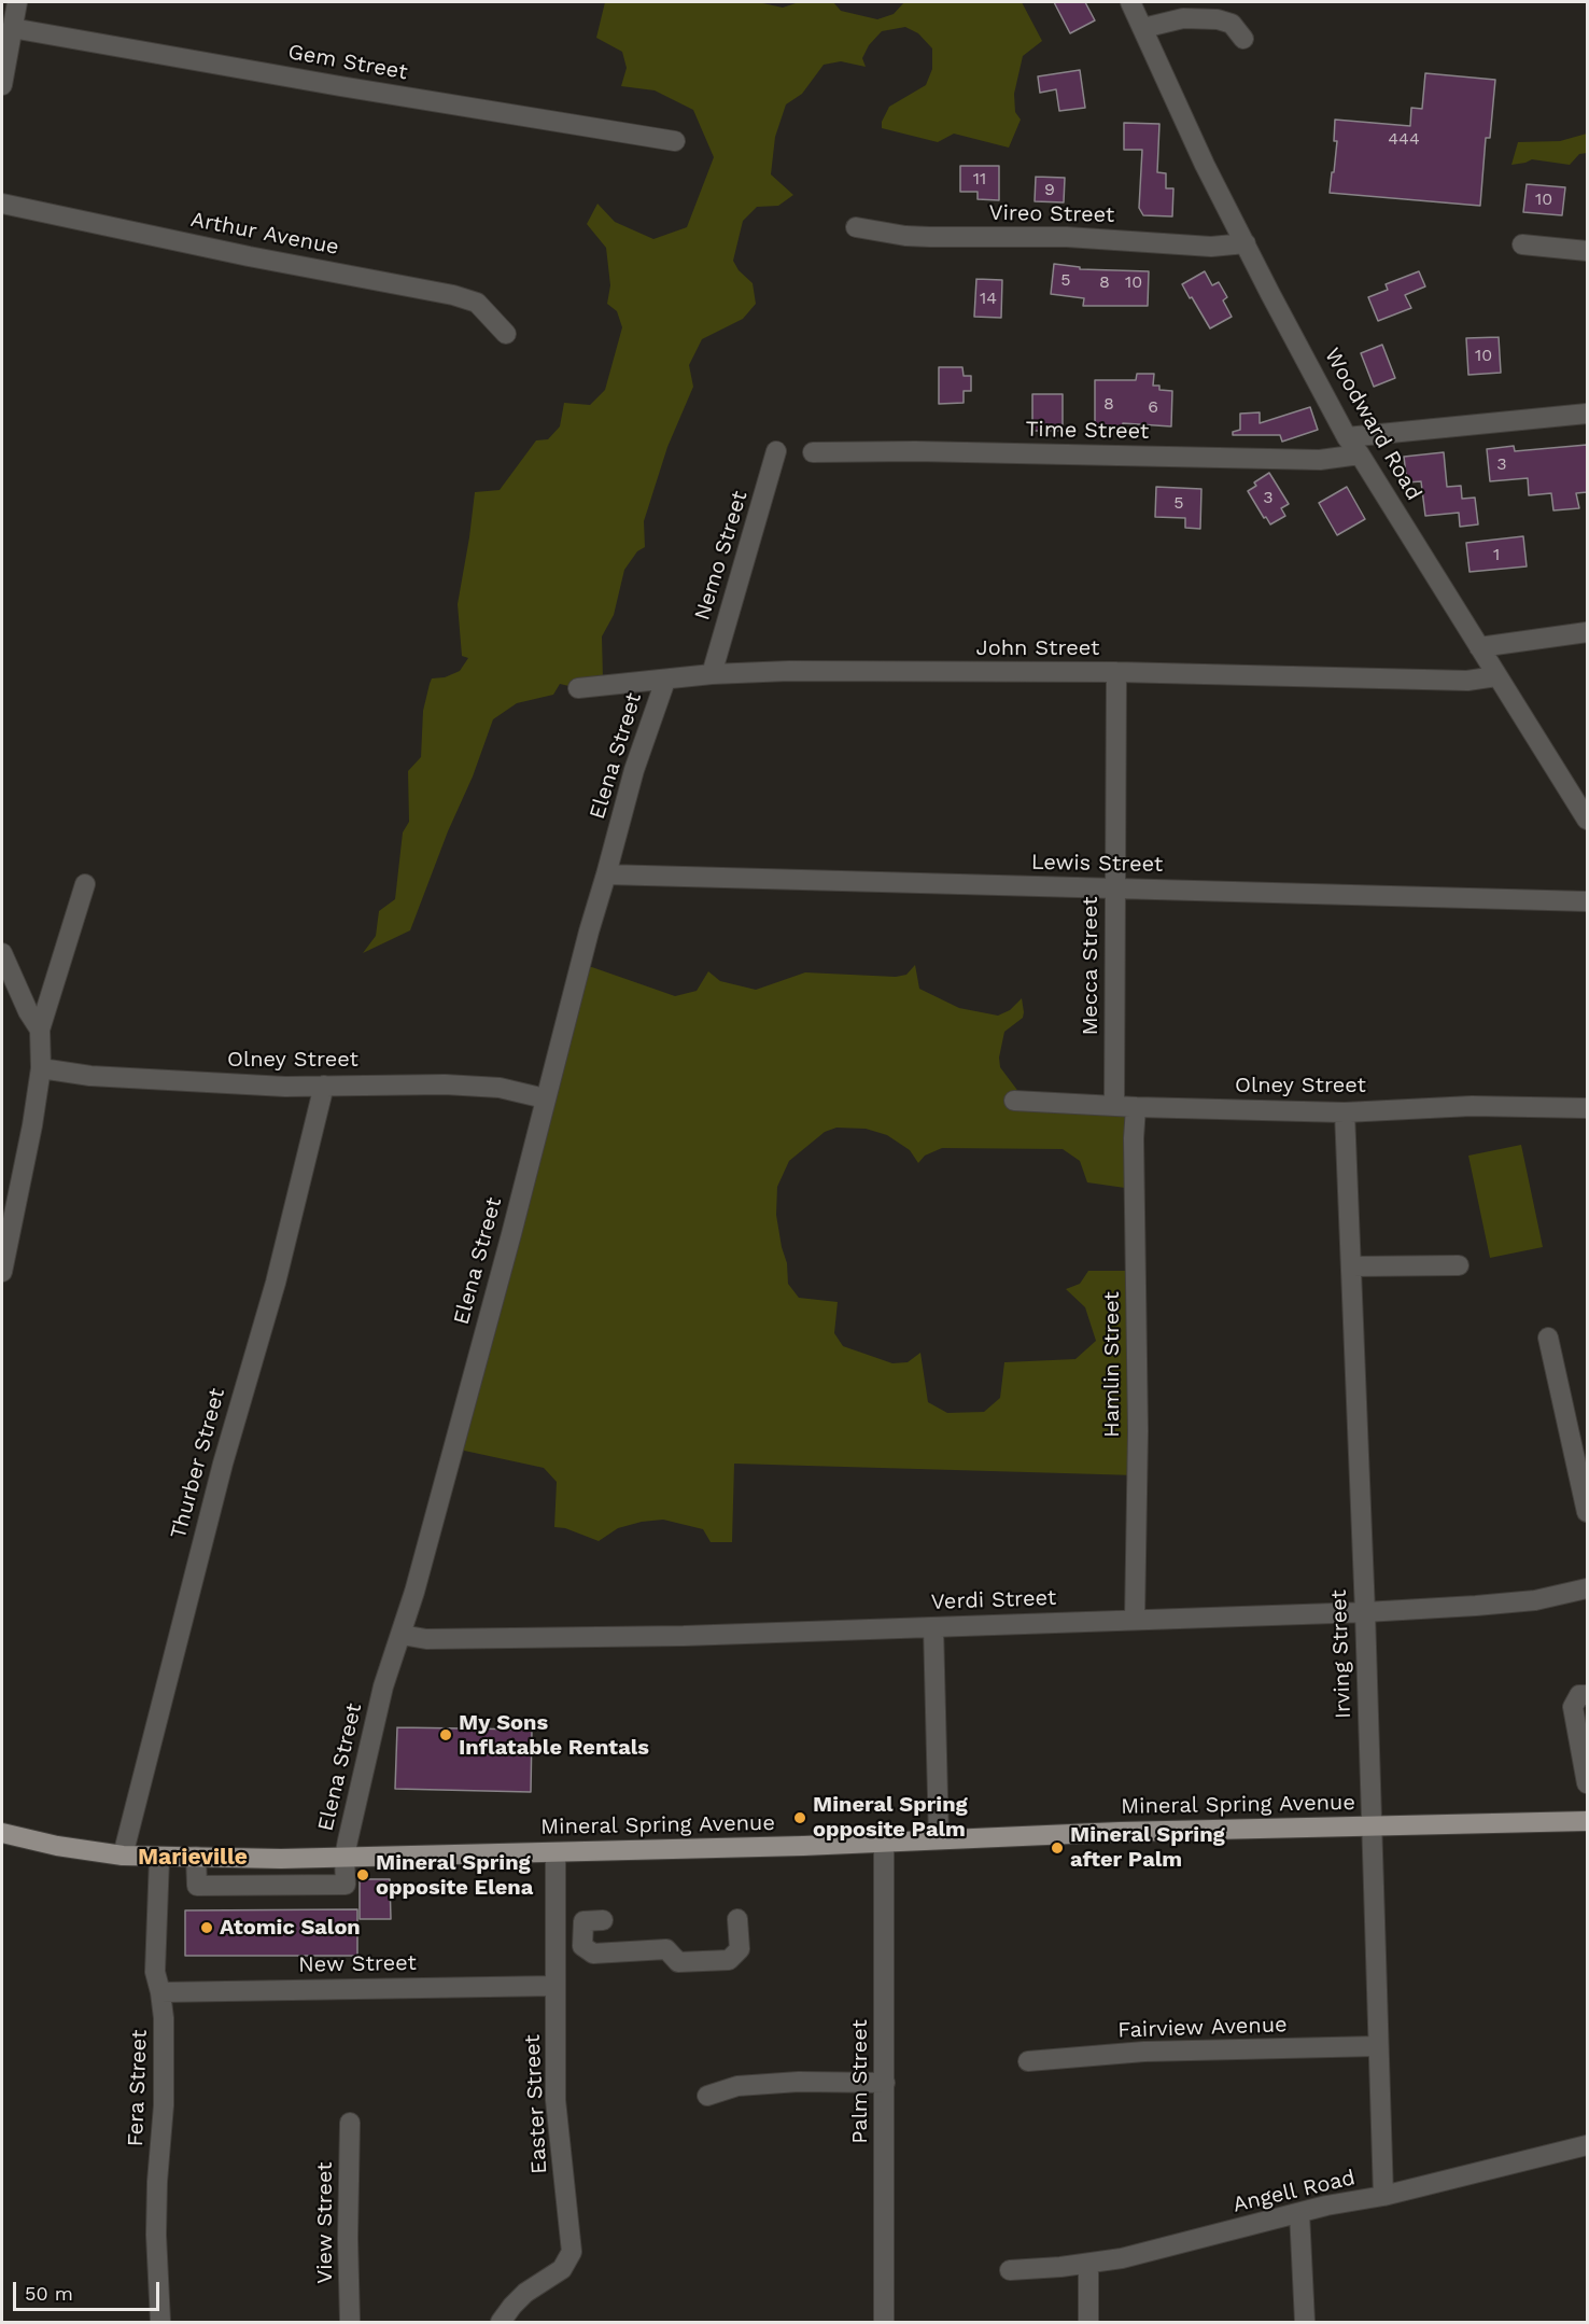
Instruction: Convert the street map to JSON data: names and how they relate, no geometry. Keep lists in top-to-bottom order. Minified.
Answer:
{"streets":{"main road":["Mineral Spring Avenue"],"street":["Gem Street","Vireo Street","Arthur Avenue","Woodward Road","Time Street","Nemo Street","John Street","Elena Street","Lewis Street","Mecca Street","Olney Street","Hamlin Street","Thurber Street","Verdi Street","Irving Street","New Street","Fairview Avenue","Palm Street","Fera Street","Easter Street","Angell Road","View Street"]},"crossings":[["Vireo Street","Woodward Road"],["Woodward Road","Time Street"],["Woodward Road","John Street"],["Nemo Street","John Street"],["John Street","Elena Street"],["John Street","Mecca Street"],["Elena Street","Lewis Street"],["Elena Street","Olney Street"],["Elena Street","Verdi Street"],["Elena Street","Mineral Spring Avenue"],["Lewis Street","Mecca Street"],["Mecca Street","Olney Street"],["Olney Street","Hamlin Street"],["Olney Street","Thurber Street"],["Olney Street","Irving Street"],["Hamlin Street","Verdi Street"],["Thurber Street","Mineral Spring Avenue"],["Verdi Street","Irving Street"],["Irving Street","Mineral Spring Avenue"],["Irving Street","Fairview Avenue"],["Irving Street","Angell Road"],["Mineral Spring Avenue","Palm Street"],["Mineral Spring Avenue","Fera Street"],["Mineral Spring Avenue","Easter Street"],["New Street","Fera Street"],["New Street","Easter Street"]],"districts":["Marieville"],"places":["My Sons Inflatable Rentals","Mineral Spring opposite Palm","Mineral Spring after Palm","Mineral Spring opposite Elena","Atomic Salon"],"house_numbers":["444","11","9","10","5","8","10","14","10","8","6","3","3","5","1"],"scale_bar":"50 m"}
